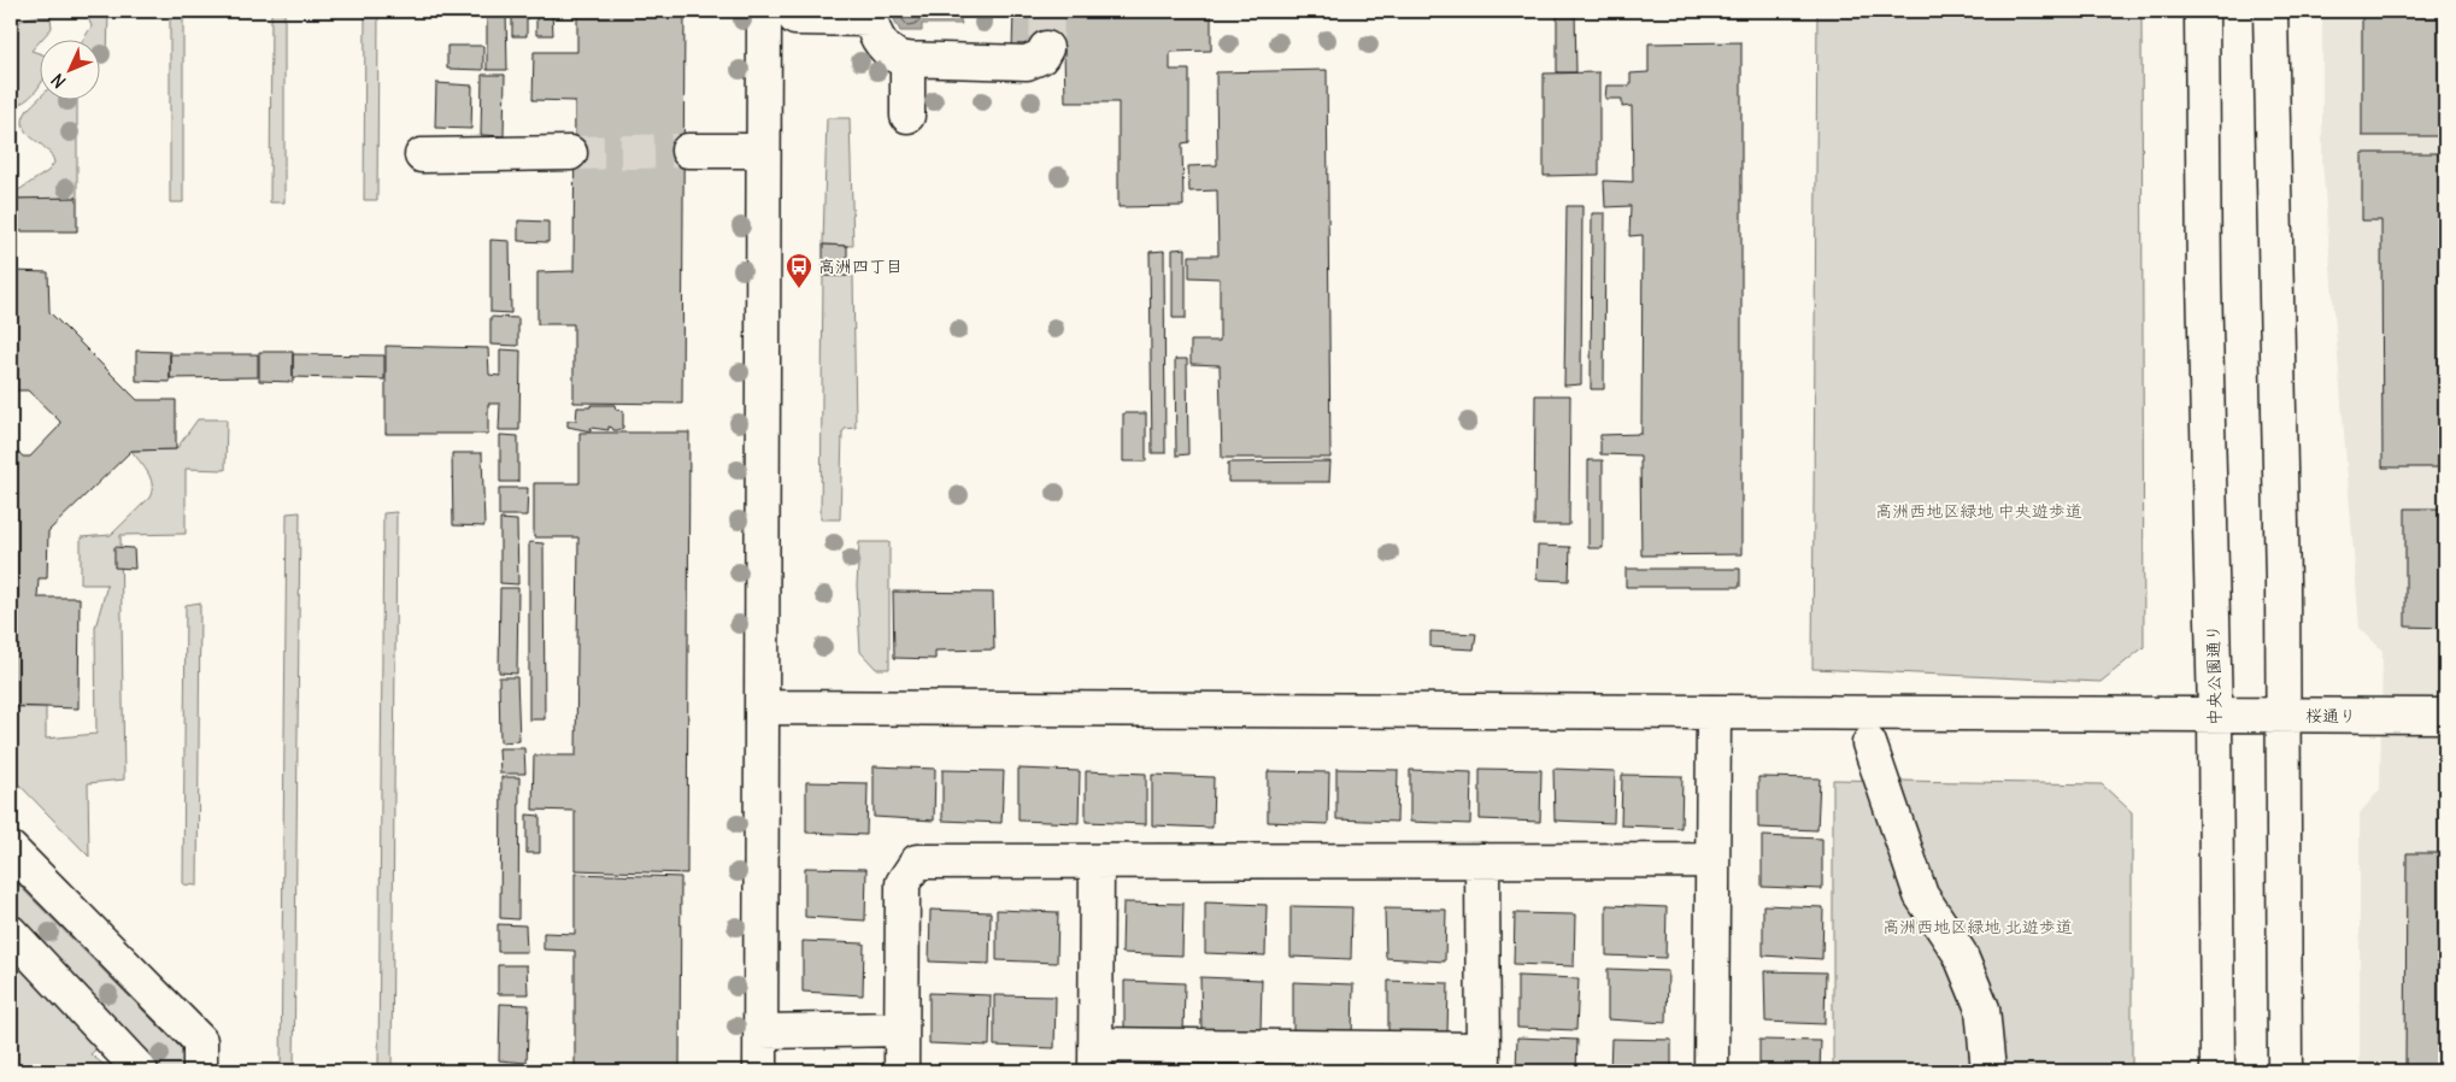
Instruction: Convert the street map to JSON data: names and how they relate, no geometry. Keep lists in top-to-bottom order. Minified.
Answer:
{"streets":{"street":["中央公園通り","桜通り"]},"crossings":[["中央公園通り","桜通り"]],"parks":["高洲西地区緑地 中央遊歩道","高洲西地区緑地 北遊歩道"],"places":{"bus stop":["高洲四丁目"]},"north":"bottom left"}
